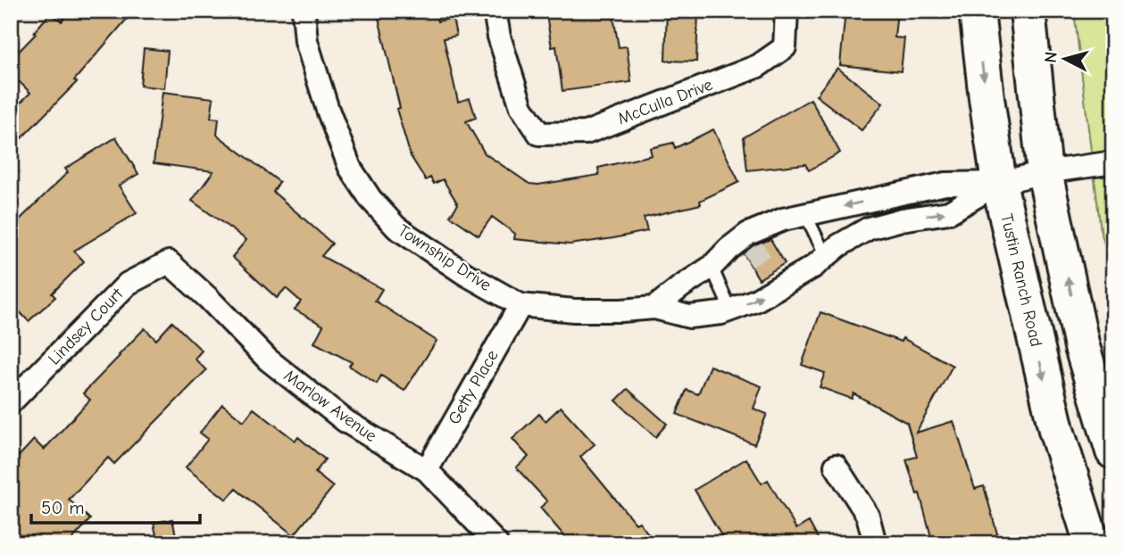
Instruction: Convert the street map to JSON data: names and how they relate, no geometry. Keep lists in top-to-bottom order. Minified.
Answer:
{"streets":{"main road":["Tustin Ranch Road"],"street":["McCulla Drive","Township Drive","Lindsey Court","Getty Place","Marlow Avenue"]},"crossings":[["Township Drive","Tustin Ranch Road"],["Township Drive","Getty Place"],["Lindsey Court","Marlow Avenue"],["Getty Place","Marlow Avenue"]],"scale_bar":"50 m","north":"left"}
